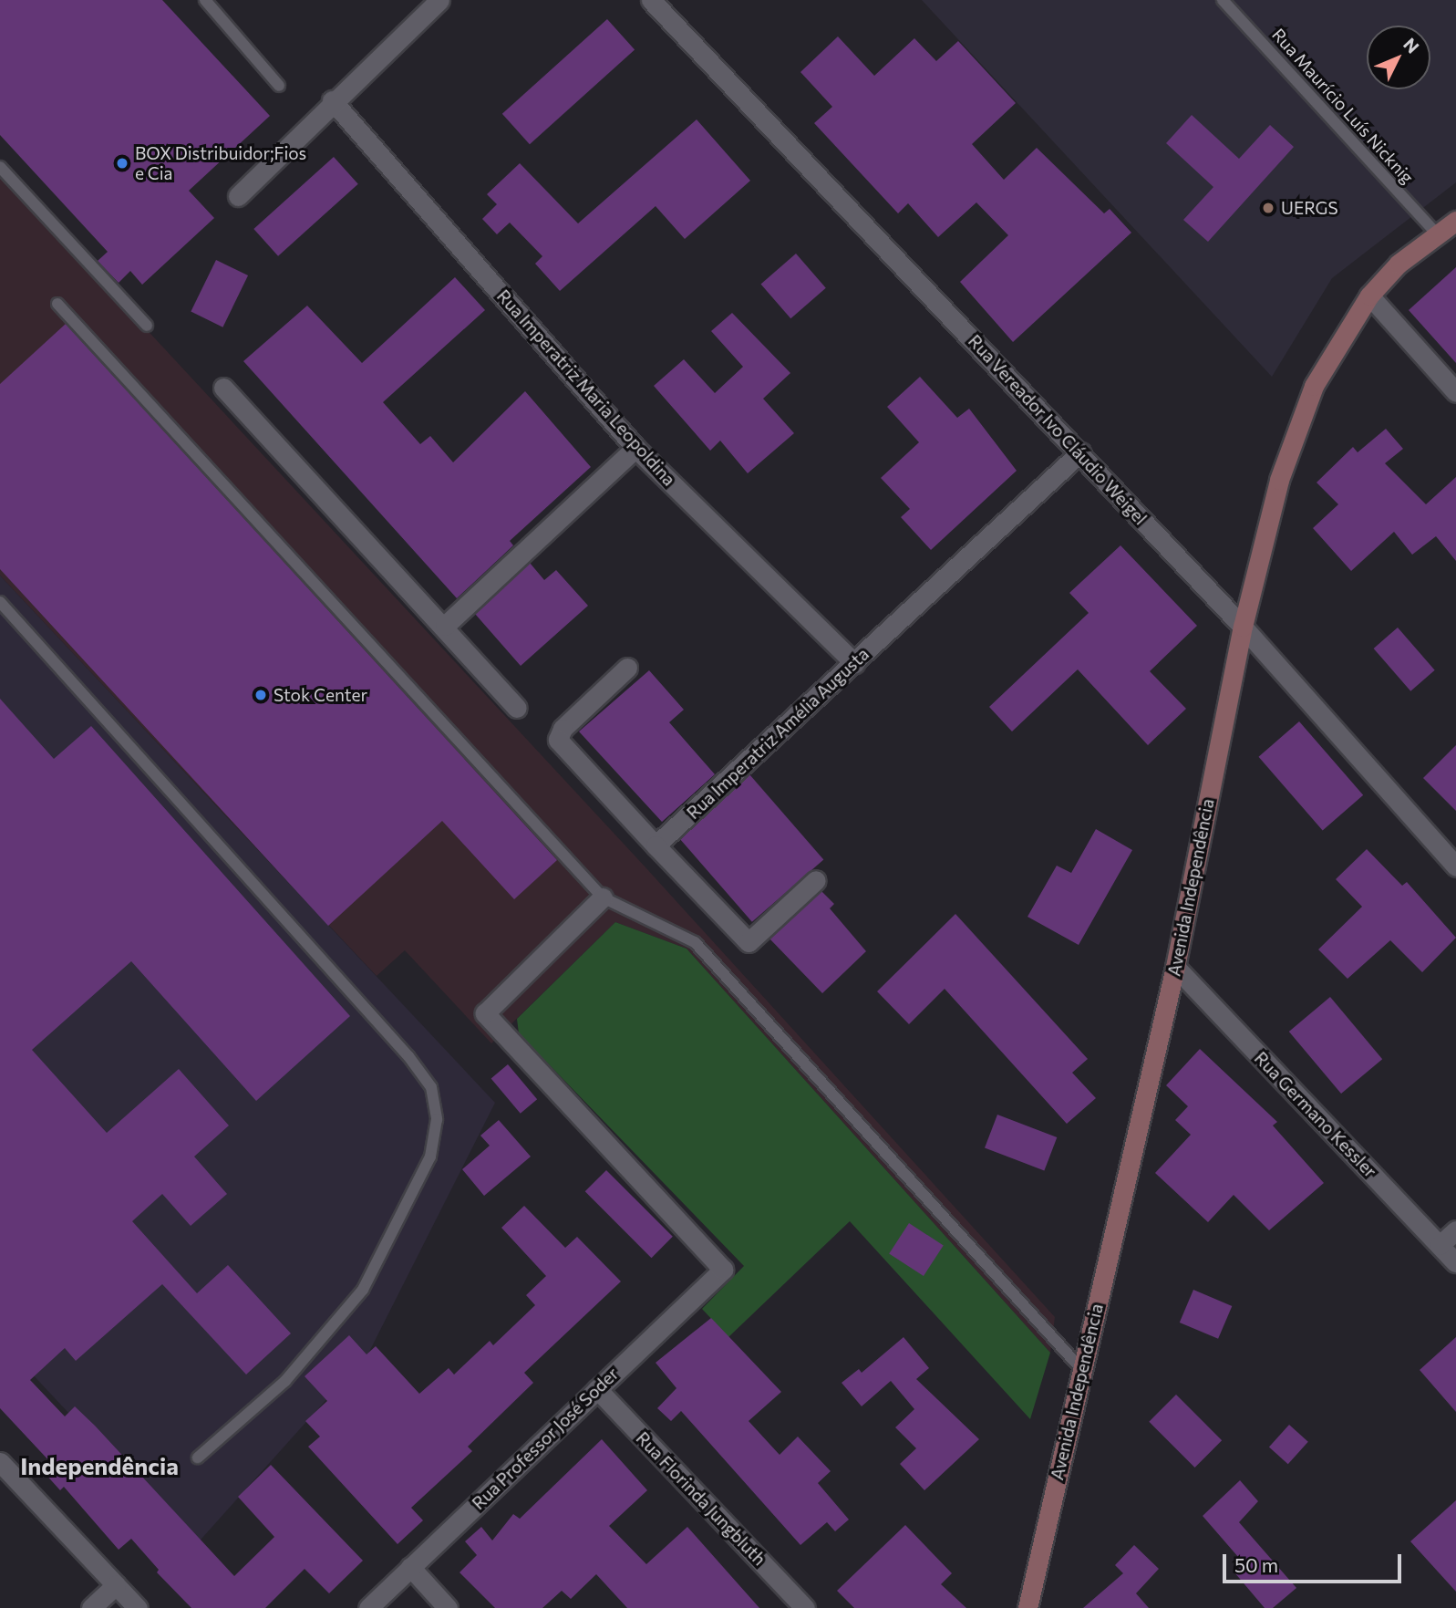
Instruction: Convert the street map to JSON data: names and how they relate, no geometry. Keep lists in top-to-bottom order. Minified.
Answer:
{"streets":{"main road":["Avenida Independência"],"street":["Rua Imperatriz Maria Leopoldina","Rua Vereador Ivo Cláudio Weigel","Rua Imperatriz Amélia Augusta","Rua Germano Kessler","Rua Professor José Soder","Rua Florinda Jungbluth"],"lane":["Rua Maurício Luís Nicknig"]},"crossings":[["Rua Maurício Luís Nicknig","Avenida Independência"],["Rua Imperatriz Maria Leopoldina","Rua Imperatriz Amélia Augusta"],["Rua Vereador Ivo Cláudio Weigel","Rua Imperatriz Amélia Augusta"],["Rua Vereador Ivo Cláudio Weigel","Avenida Independência"],["Avenida Independência","Rua Germano Kessler"],["Rua Professor José Soder","Rua Florinda Jungbluth"]],"districts":["Independência"],"places":["BOX Distribuidor;Fios e Cia","UERGS","Stok Center"],"scale_bar":"50 m","north":"top right"}
